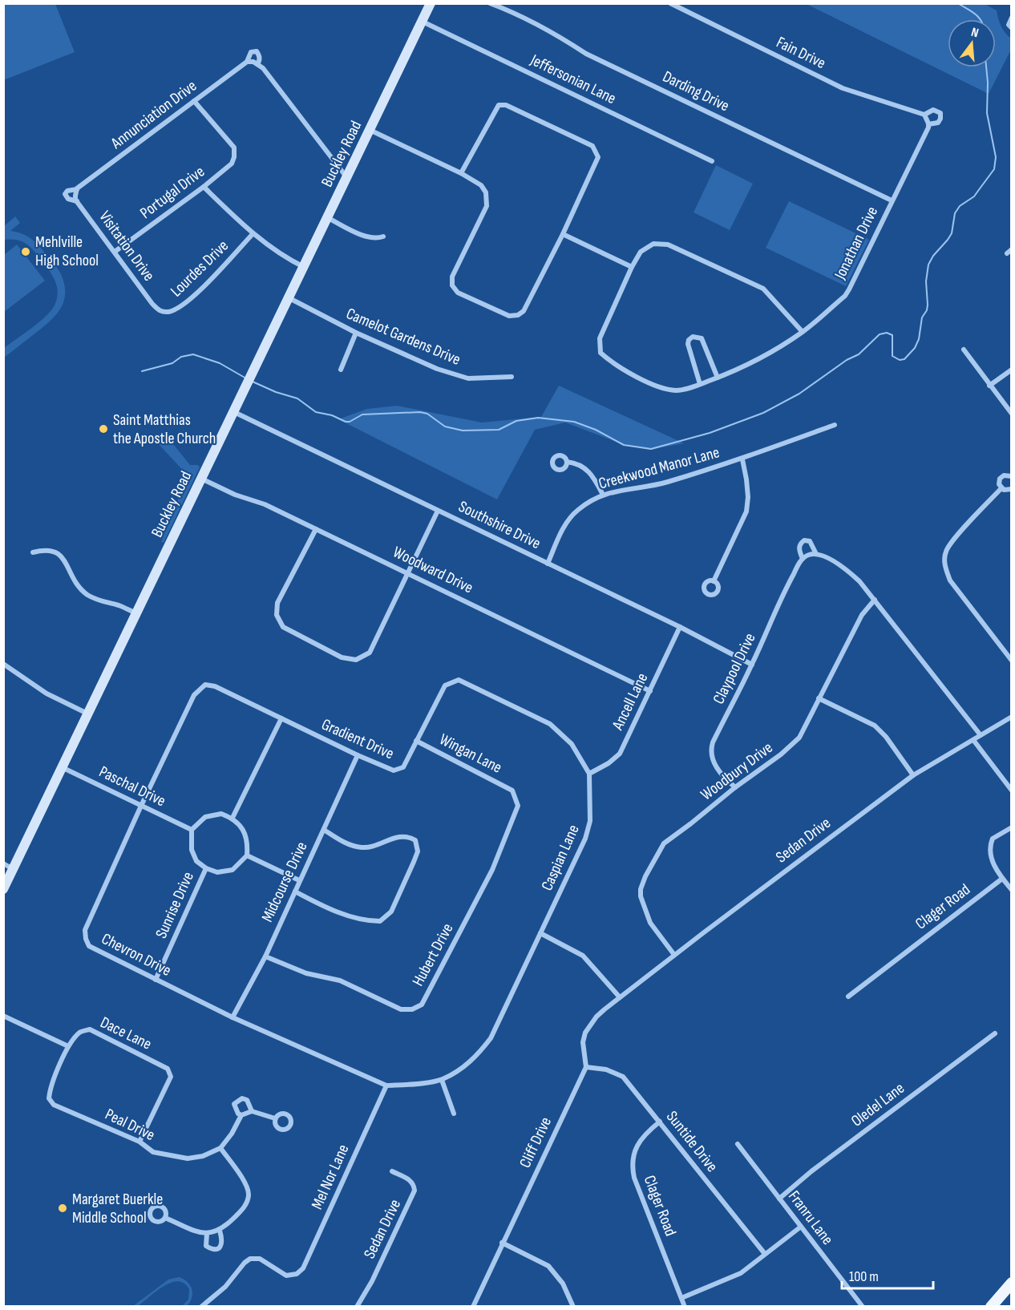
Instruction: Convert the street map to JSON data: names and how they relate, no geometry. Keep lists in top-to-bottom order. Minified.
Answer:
{"streets":{"street":["Fain Drive","Jeffersonian Lane","Darding Drive","Annunciation Drive","Buckley Road","Portugal Drive","Jonathan Drive","Visitation Drive","Lourdes Drive","Camelot Gardens Drive","Creekwood Manor Lane","Southshire Drive","Woodward Drive","Claypool Drive","Ancell Lane","Gradient Drive","Wingan Lane","Woodbury Drive","Paschal Drive","Sedan Drive","Caspian Lane","Midcourse Drive","Sunrise Drive","Clager Road","Chevron Drive","Hubert Drive","Dace Lane","Oledel Lane","Peal Drive","Suntide Drive","Cliff Drive","Mel Nor Lane","Franru Lane"]},"crossings":[["Fain Drive","Jonathan Drive"],["Jeffersonian Lane","Buckley Road"],["Darding Drive","Jonathan Drive"],["Annunciation Drive","Portugal Drive"],["Annunciation Drive","Visitation Drive"],["Buckley Road","Camelot Gardens Drive"],["Buckley Road","Southshire Drive"],["Buckley Road","Woodward Drive"],["Buckley Road","Paschal Drive"],["Portugal Drive","Visitation Drive"],["Visitation Drive","Lourdes Drive"],["Creekwood Manor Lane","Southshire Drive"],["Southshire Drive","Claypool Drive"],["Southshire Drive","Ancell Lane"],["Woodward Drive","Ancell Lane"],["Claypool Drive","Woodbury Drive"],["Claypool Drive","Sedan Drive"],["Ancell Lane","Caspian Lane"],["Gradient Drive","Wingan Lane"],["Gradient Drive","Caspian Lane"],["Gradient Drive","Midcourse Drive"],["Gradient Drive","Chevron Drive"],["Wingan Lane","Hubert Drive"],["Woodbury Drive","Sedan Drive"],["Paschal Drive","Sunrise Drive"],["Paschal Drive","Chevron Drive"],["Caspian Lane","Chevron Drive"],["Midcourse Drive","Chevron Drive"],["Midcourse Drive","Hubert Drive"],["Sunrise Drive","Chevron Drive"],["Clager Road","Suntide Drive"],["Chevron Drive","Mel Nor Lane"],["Dace Lane","Peal Drive"],["Oledel Lane","Franru Lane"],["Suntide Drive","Cliff Drive"]],"places":["Mehlville High School","Saint Matthias the Apostle Church","Margaret Buerkle Middle School"],"scale_bar":"100 m","north":"top"}
